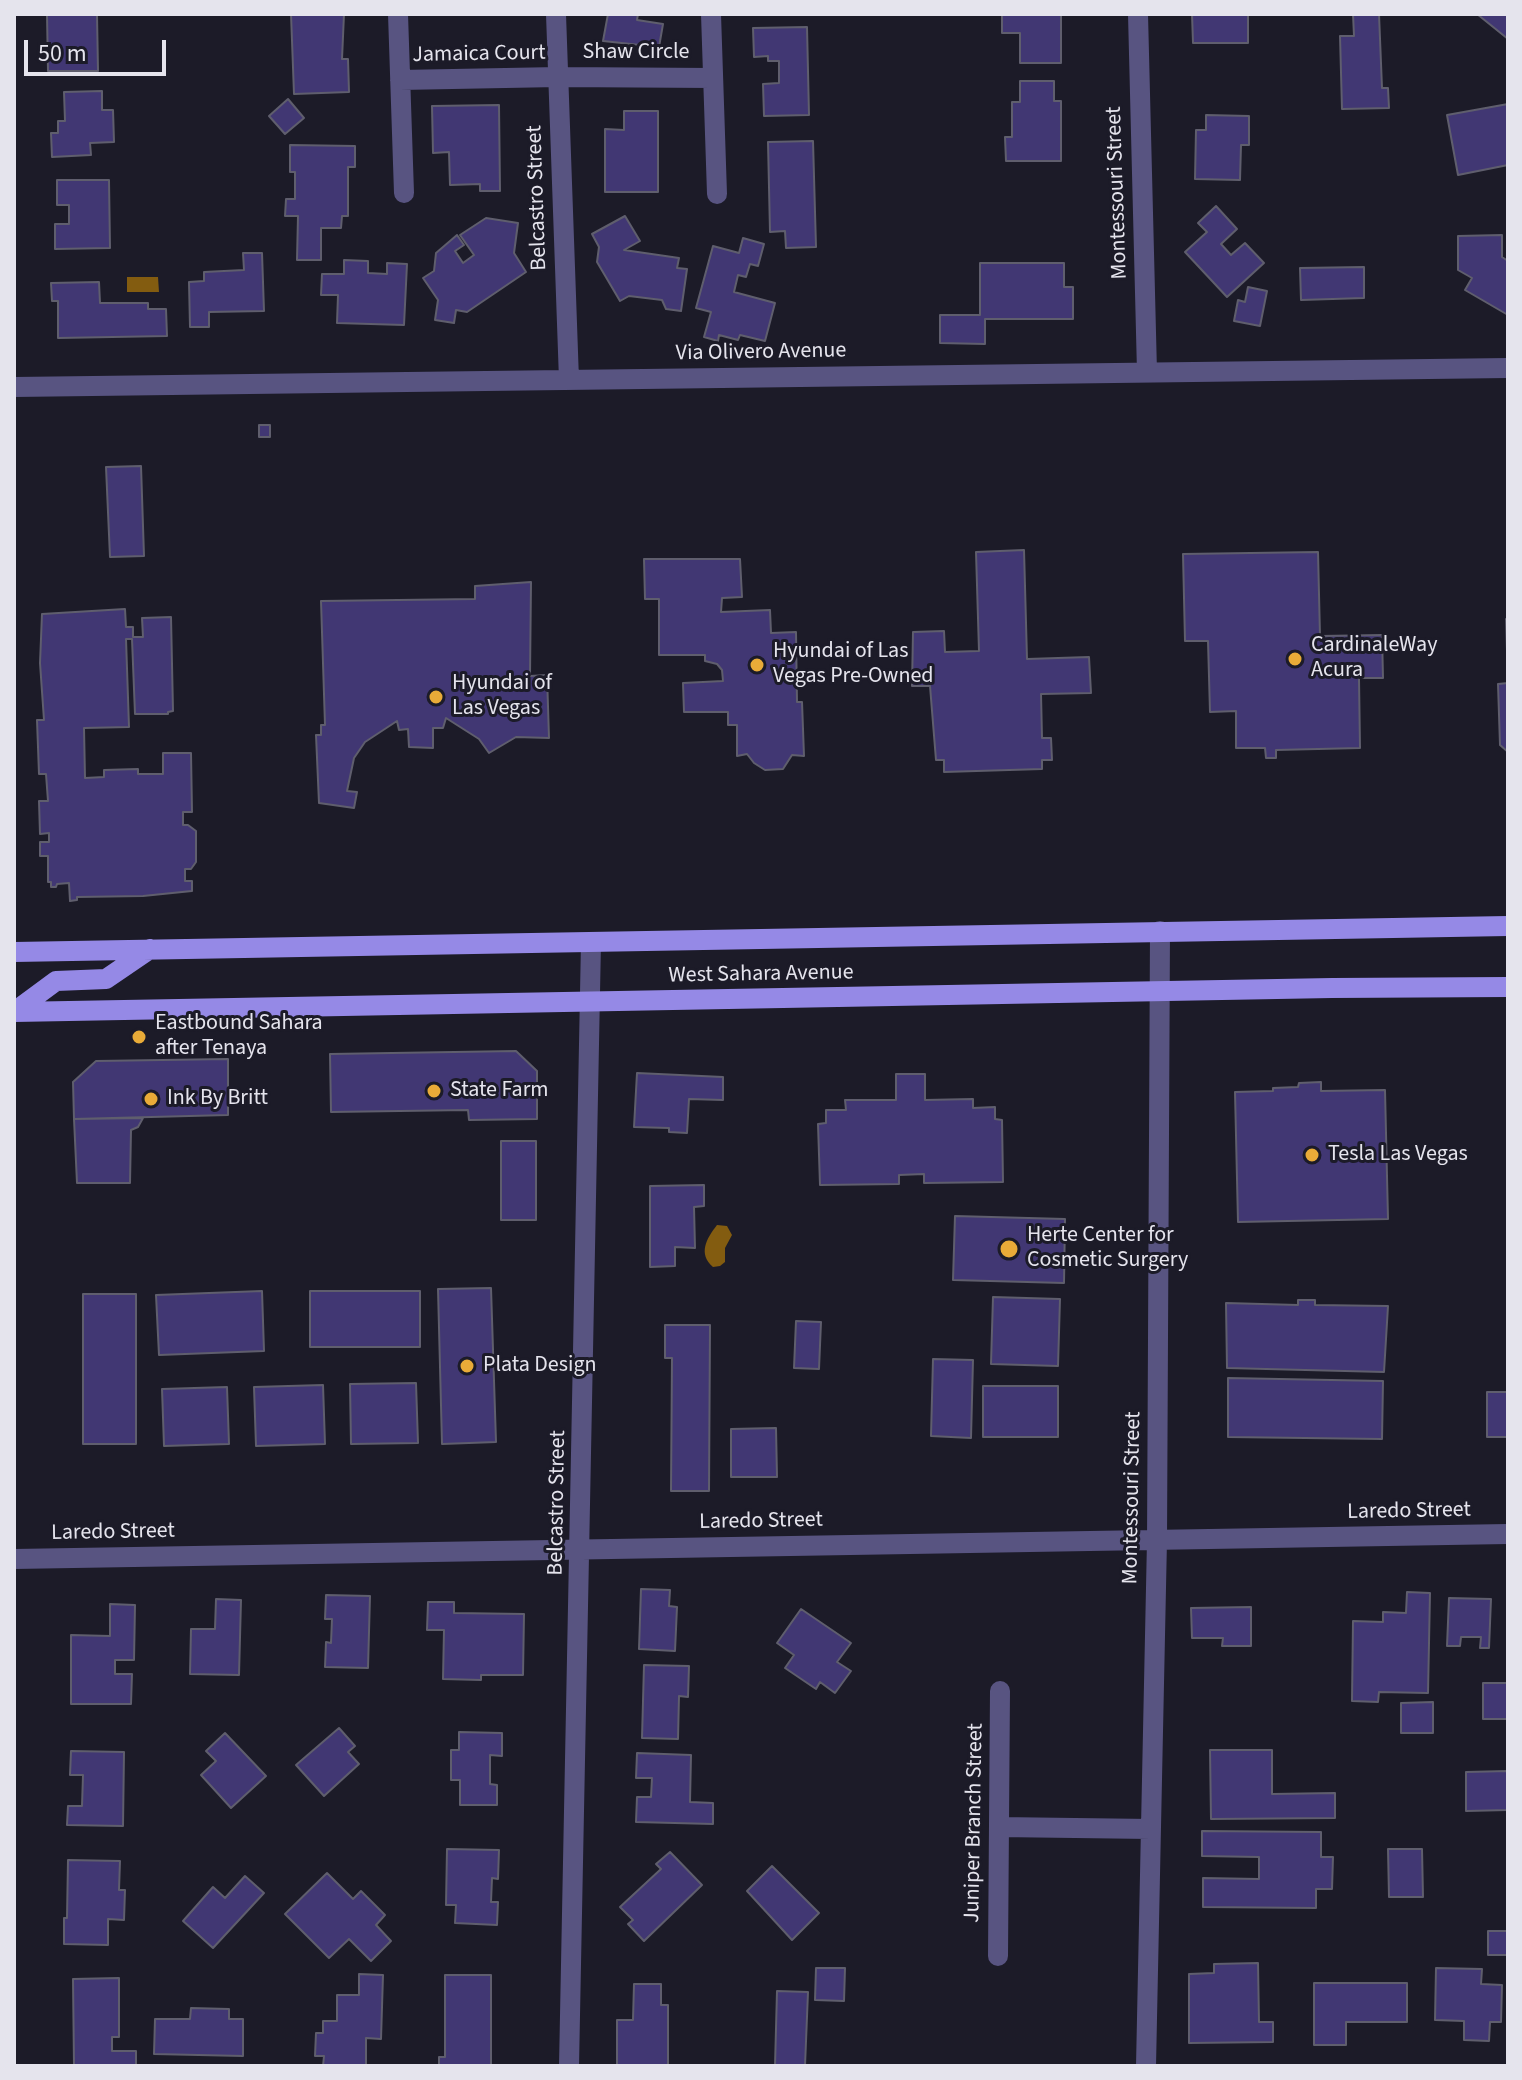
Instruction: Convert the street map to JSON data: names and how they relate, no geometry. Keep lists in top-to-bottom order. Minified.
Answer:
{"streets":{"main road":["West Sahara Avenue"],"street":["Shaw Circle","Jamaica Court","Montessouri Street","Belcastro Street","Via Olivero Avenue","Laredo Street","Juniper Branch Street"]},"crossings":[["Shaw Circle","Jamaica Court"],["Shaw Circle","Belcastro Street"],["Jamaica Court","Belcastro Street"],["Montessouri Street","Via Olivero Avenue"],["Montessouri Street","West Sahara Avenue"],["Montessouri Street","Laredo Street"],["Belcastro Street","Via Olivero Avenue"],["Belcastro Street","West Sahara Avenue"],["Belcastro Street","Laredo Street"]],"places":["CardinaleWay Acura","Hyundai of Las Vegas Pre-Owned","Hyundai of Las Vegas","Eastbound Sahara after Tenaya","State Farm","Ink By Britt","Tesla Las Vegas","Herte Center for Cosmetic Surgery","Plata Design"],"scale_bar":"50 m"}
